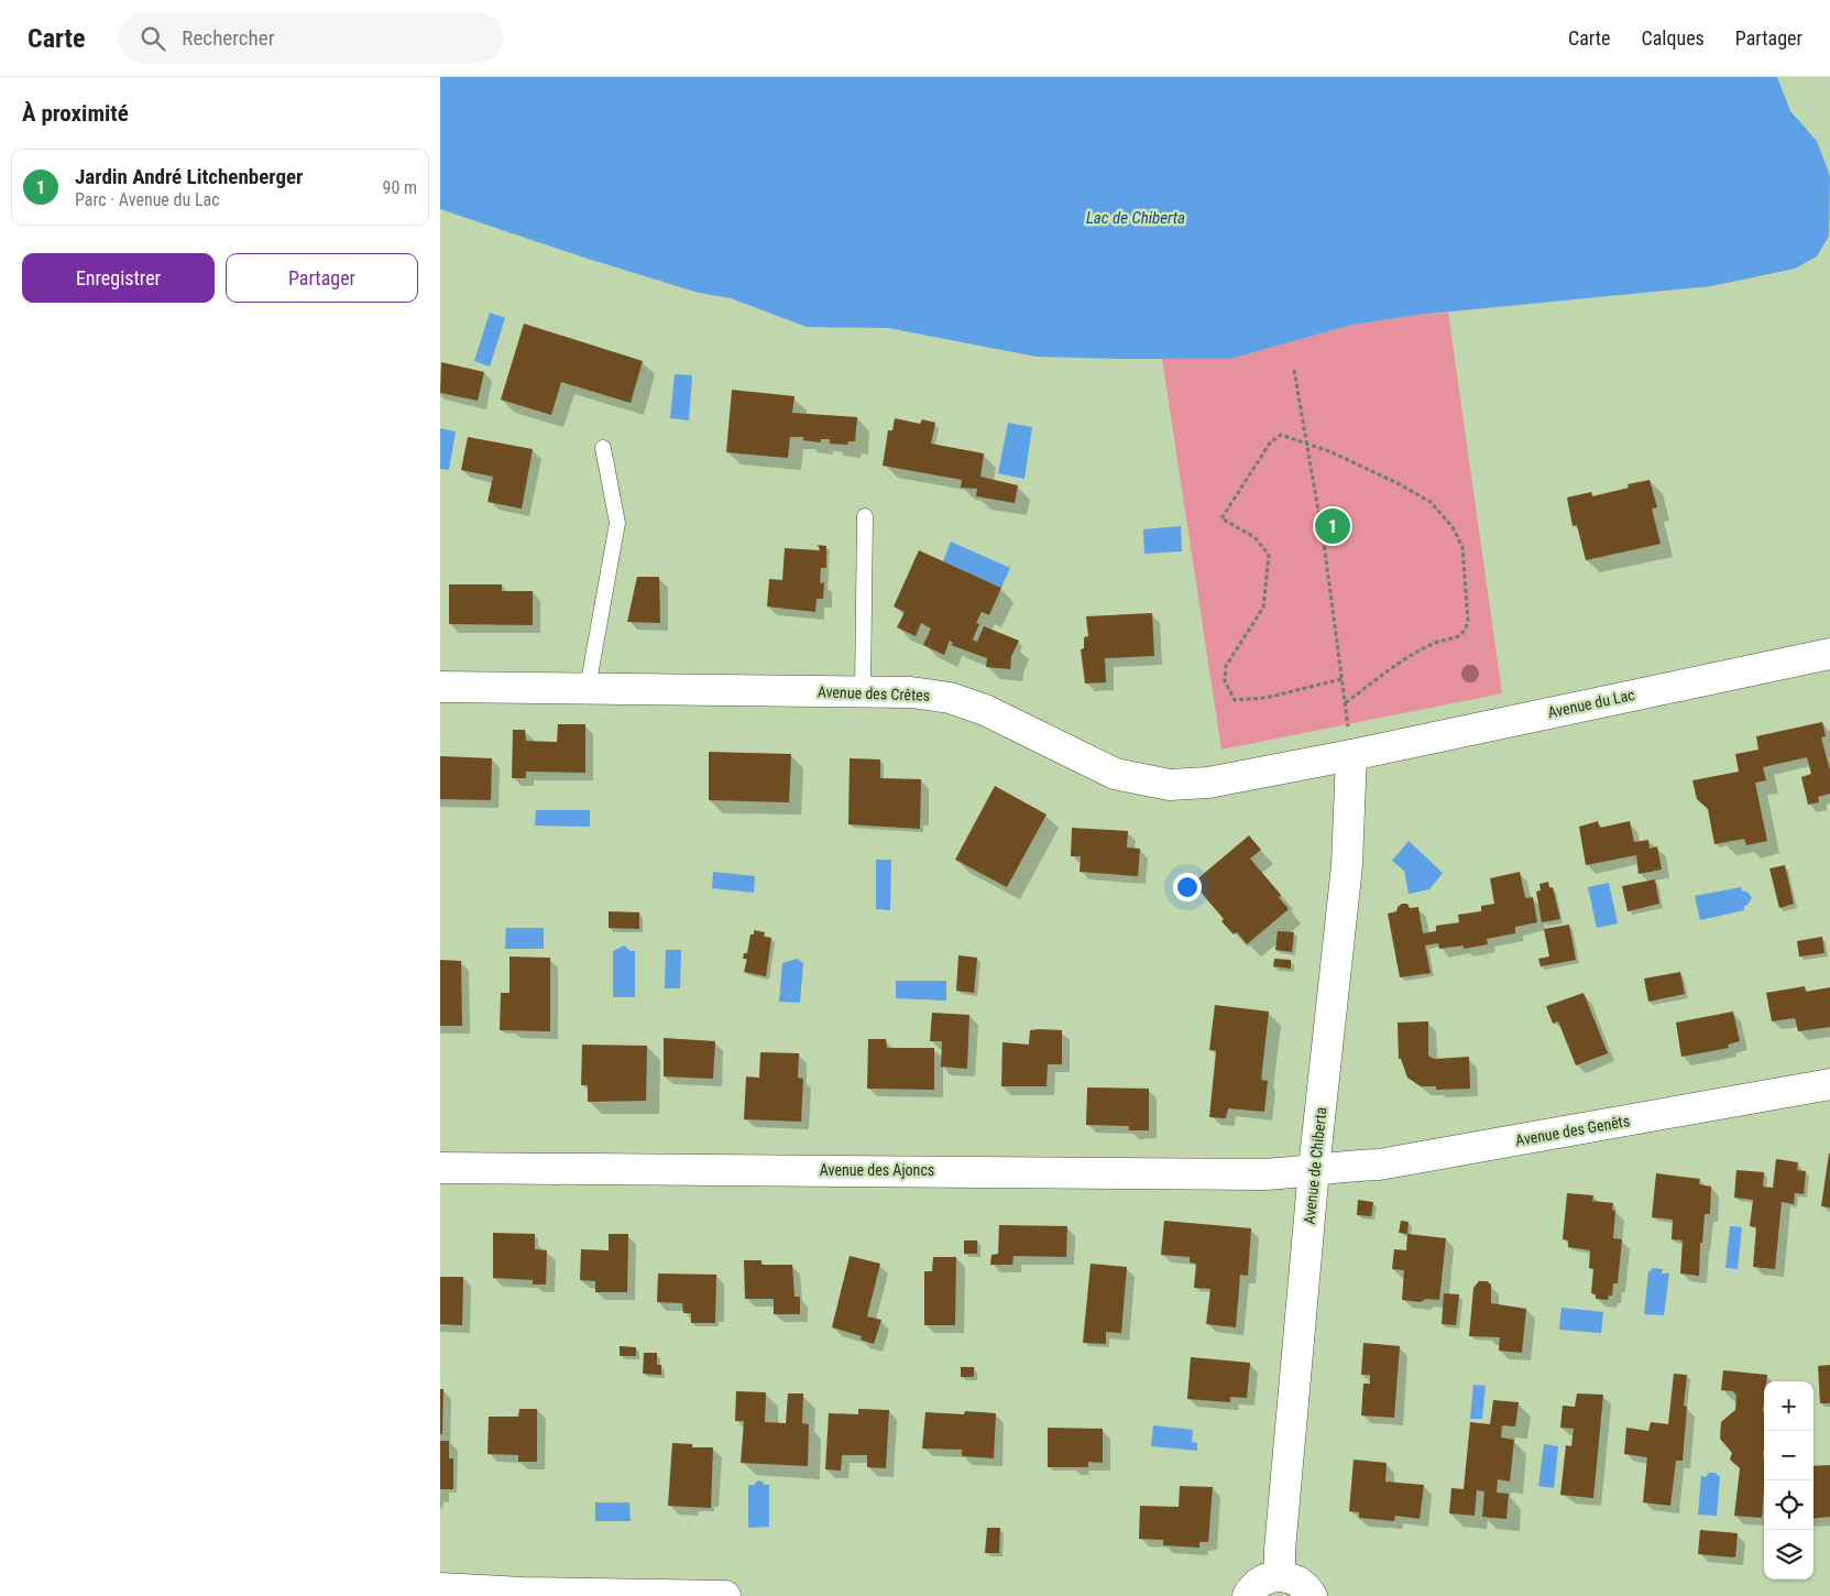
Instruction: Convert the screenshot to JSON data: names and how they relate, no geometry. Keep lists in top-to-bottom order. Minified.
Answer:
{"streets":{"street":["Avenue des Crêtes","Avenue du Lac","Avenue des Genêts","Avenue de Chiberta","Avenue des Ajoncs"]},"crossings":[["Avenue des Crêtes","Avenue du Lac"],["Avenue des Crêtes","Avenue de Chiberta"],["Avenue du Lac","Avenue de Chiberta"],["Avenue des Genêts","Avenue de Chiberta"],["Avenue des Genêts","Avenue des Ajoncs"],["Avenue de Chiberta","Avenue des Ajoncs"]],"water":["Lac de Chiberta"],"page":{"header":"Carte","search":"Rechercher","nav":["Carte","Calques","Partager"],"heading":"À proximité","list":[{"mark":"1","name":"Jardin André Litchenberger","note":"Parc · Avenue du Lac","value":"90 m"}],"buttons":["Enregistrer","Partager"],"pins":"1","map_buttons":["+","−"]}}
